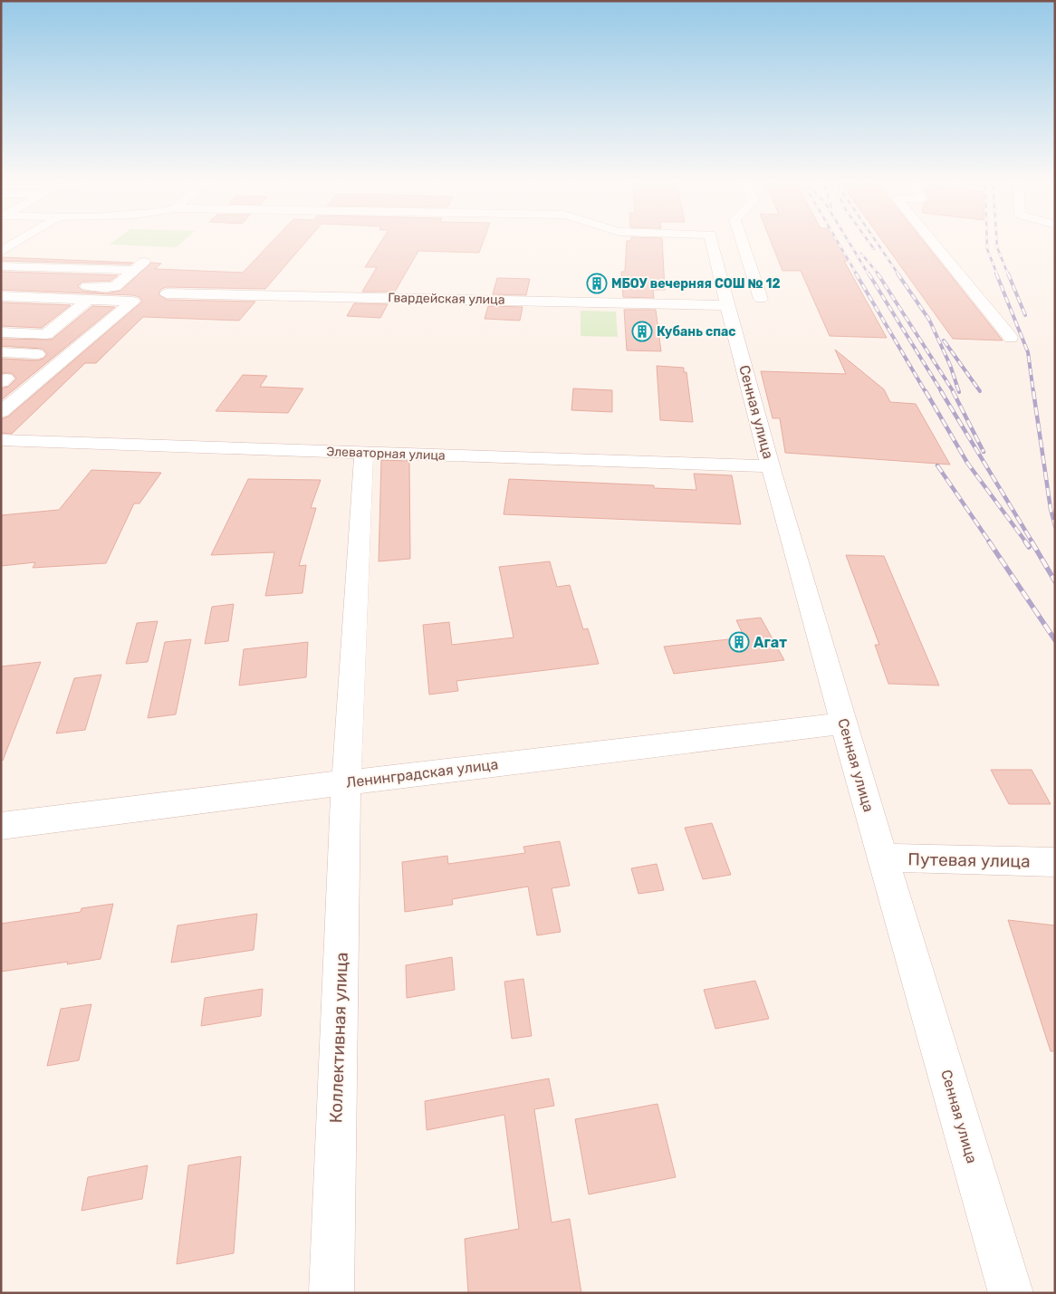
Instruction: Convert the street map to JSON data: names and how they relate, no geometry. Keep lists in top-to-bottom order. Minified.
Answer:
{"streets":{"street":["Гвардейская улица","Сенная улица","Элеваторная улица","Ленинградская улица","Путевая улица","Коллективная улица"]},"crossings":[["Гвардейская улица","Сенная улица"],["Сенная улица","Элеваторная улица"],["Сенная улица","Ленинградская улица"],["Сенная улица","Путевая улица"],["Элеваторная улица","Коллективная улица"],["Ленинградская улица","Коллективная улица"]],"places":{"building":["МБОУ вечерняя СОШ № 12","Кубань спас","Агат"]}}
